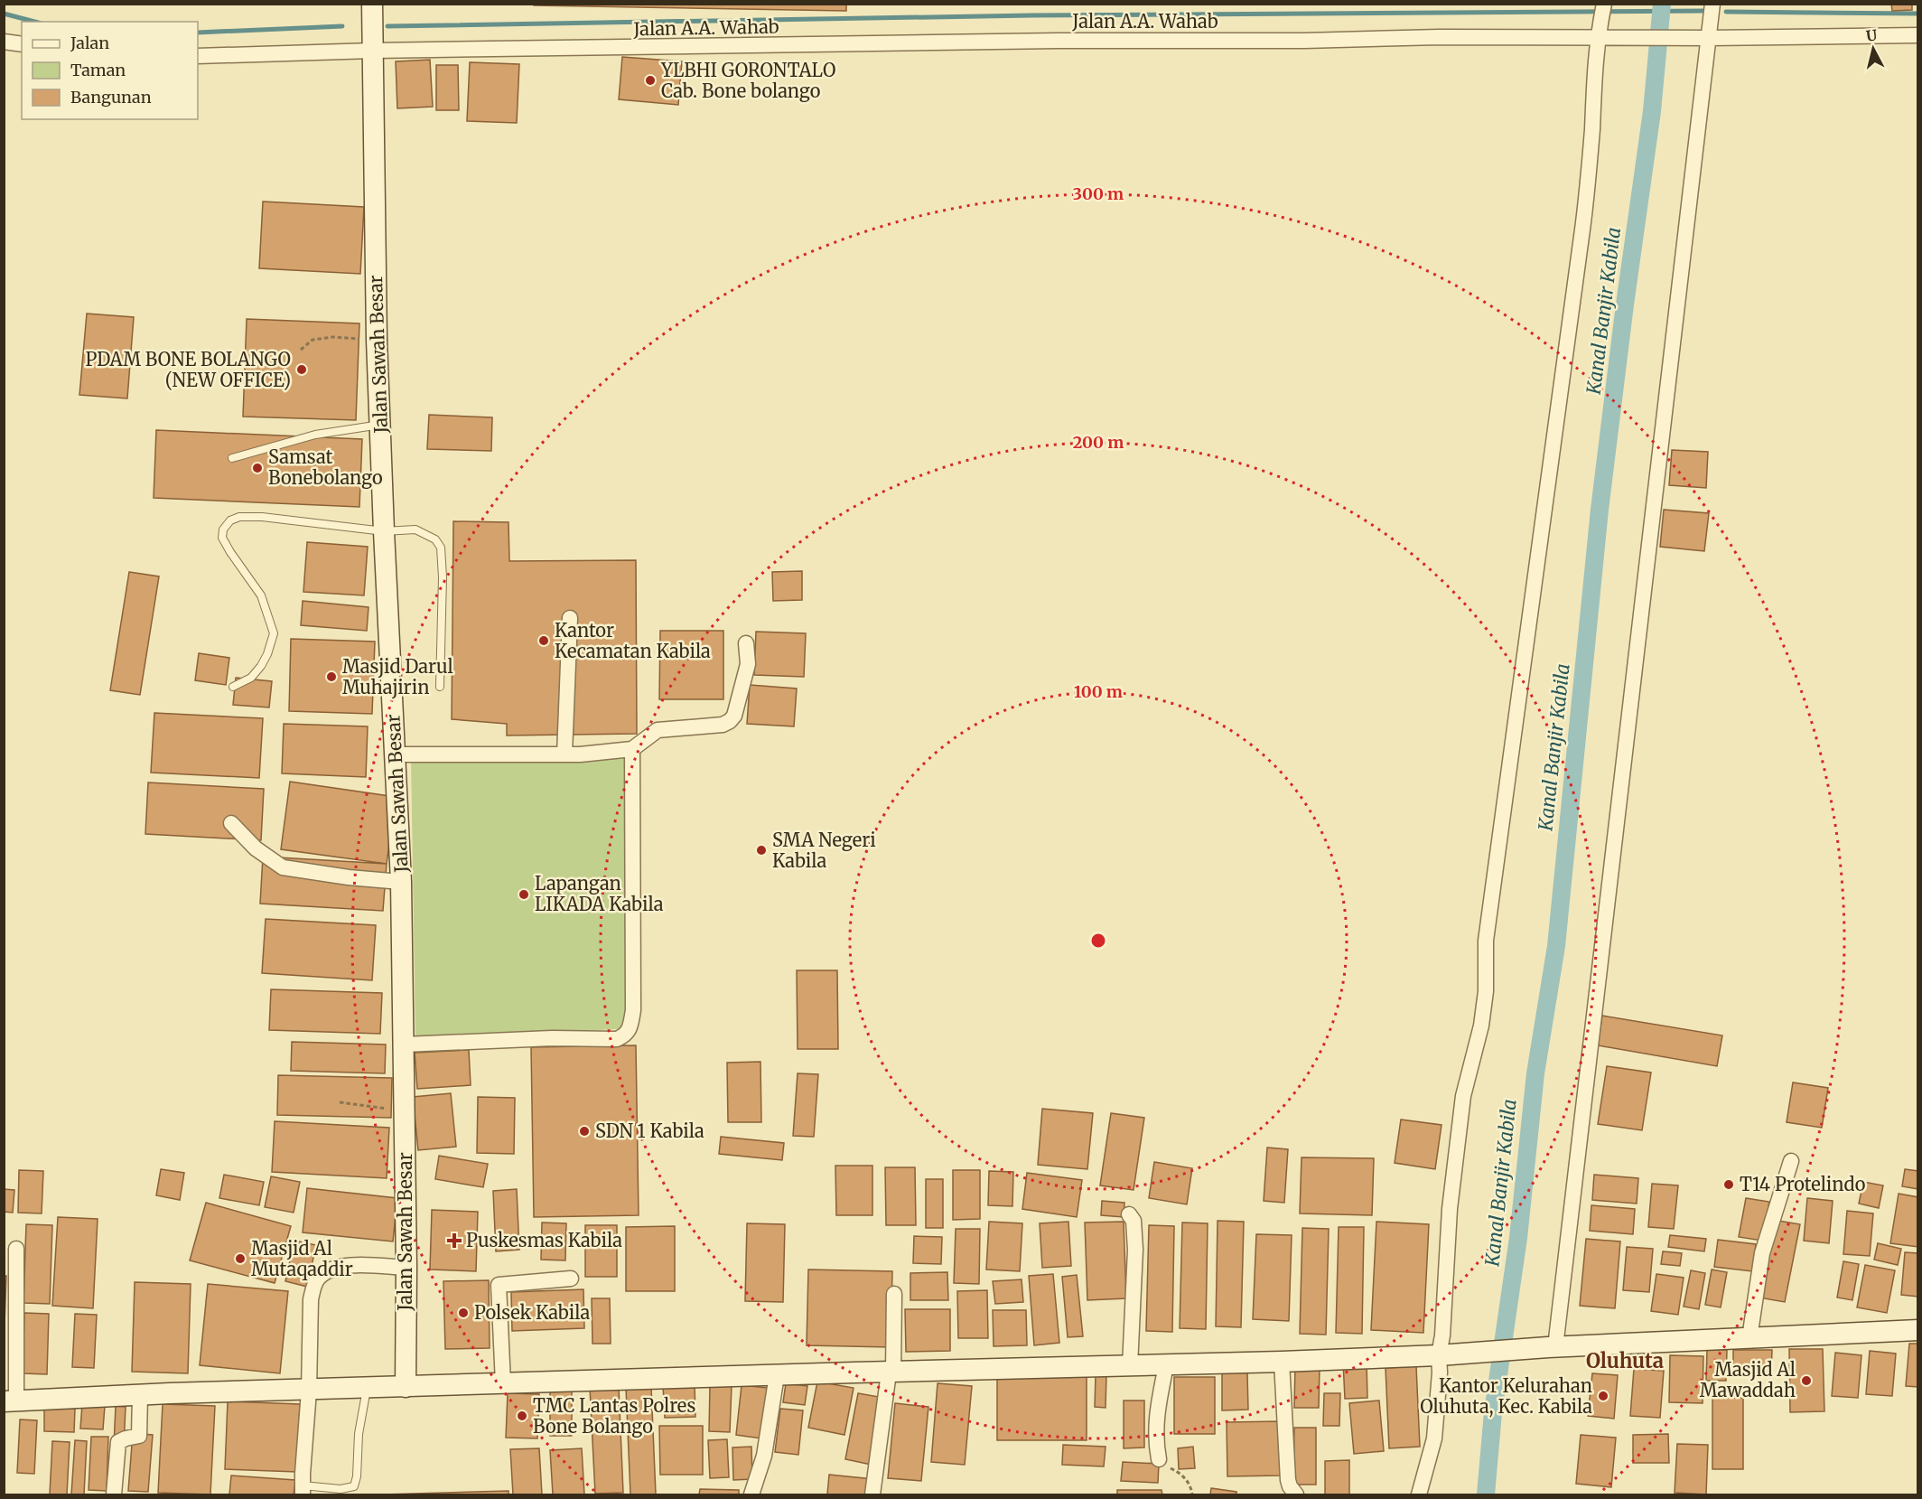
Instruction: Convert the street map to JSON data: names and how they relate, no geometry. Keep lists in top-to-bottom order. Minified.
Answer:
{"streets":{"main road":["Jalan Sawah Besar"],"street":["Jalan A.A. Wahab"]},"crossings":[["Jalan A.A. Wahab","Jalan Sawah Besar"]],"districts":["Oluhuta"],"water":["Kanal Banjir Kabila"],"places":{"other":["YLBHI GORONTALO Cab. Bone bolango","PDAM BONE BOLANGO (NEW OFFICE)","Samsat Bonebolango","Kantor Kecamatan Kabila","Masjid Darul Muhajirin","SMA Negeri Kabila","Lapangan LIKADA Kabila","SDN 1 Kabila","T14 Protelindo","Masjid Al Mutaqaddir","Polsek Kabila","Masjid Al Mawaddah","Kantor Kelurahan Oluhuta, Kec. Kabila","TMC Lantas Polres Bone Bolango"],"health":["Puskesmas Kabila"]},"legend":["Jalan","Taman","Bangunan"],"north":"top","rings":["300 m","200 m","100 m"]}
